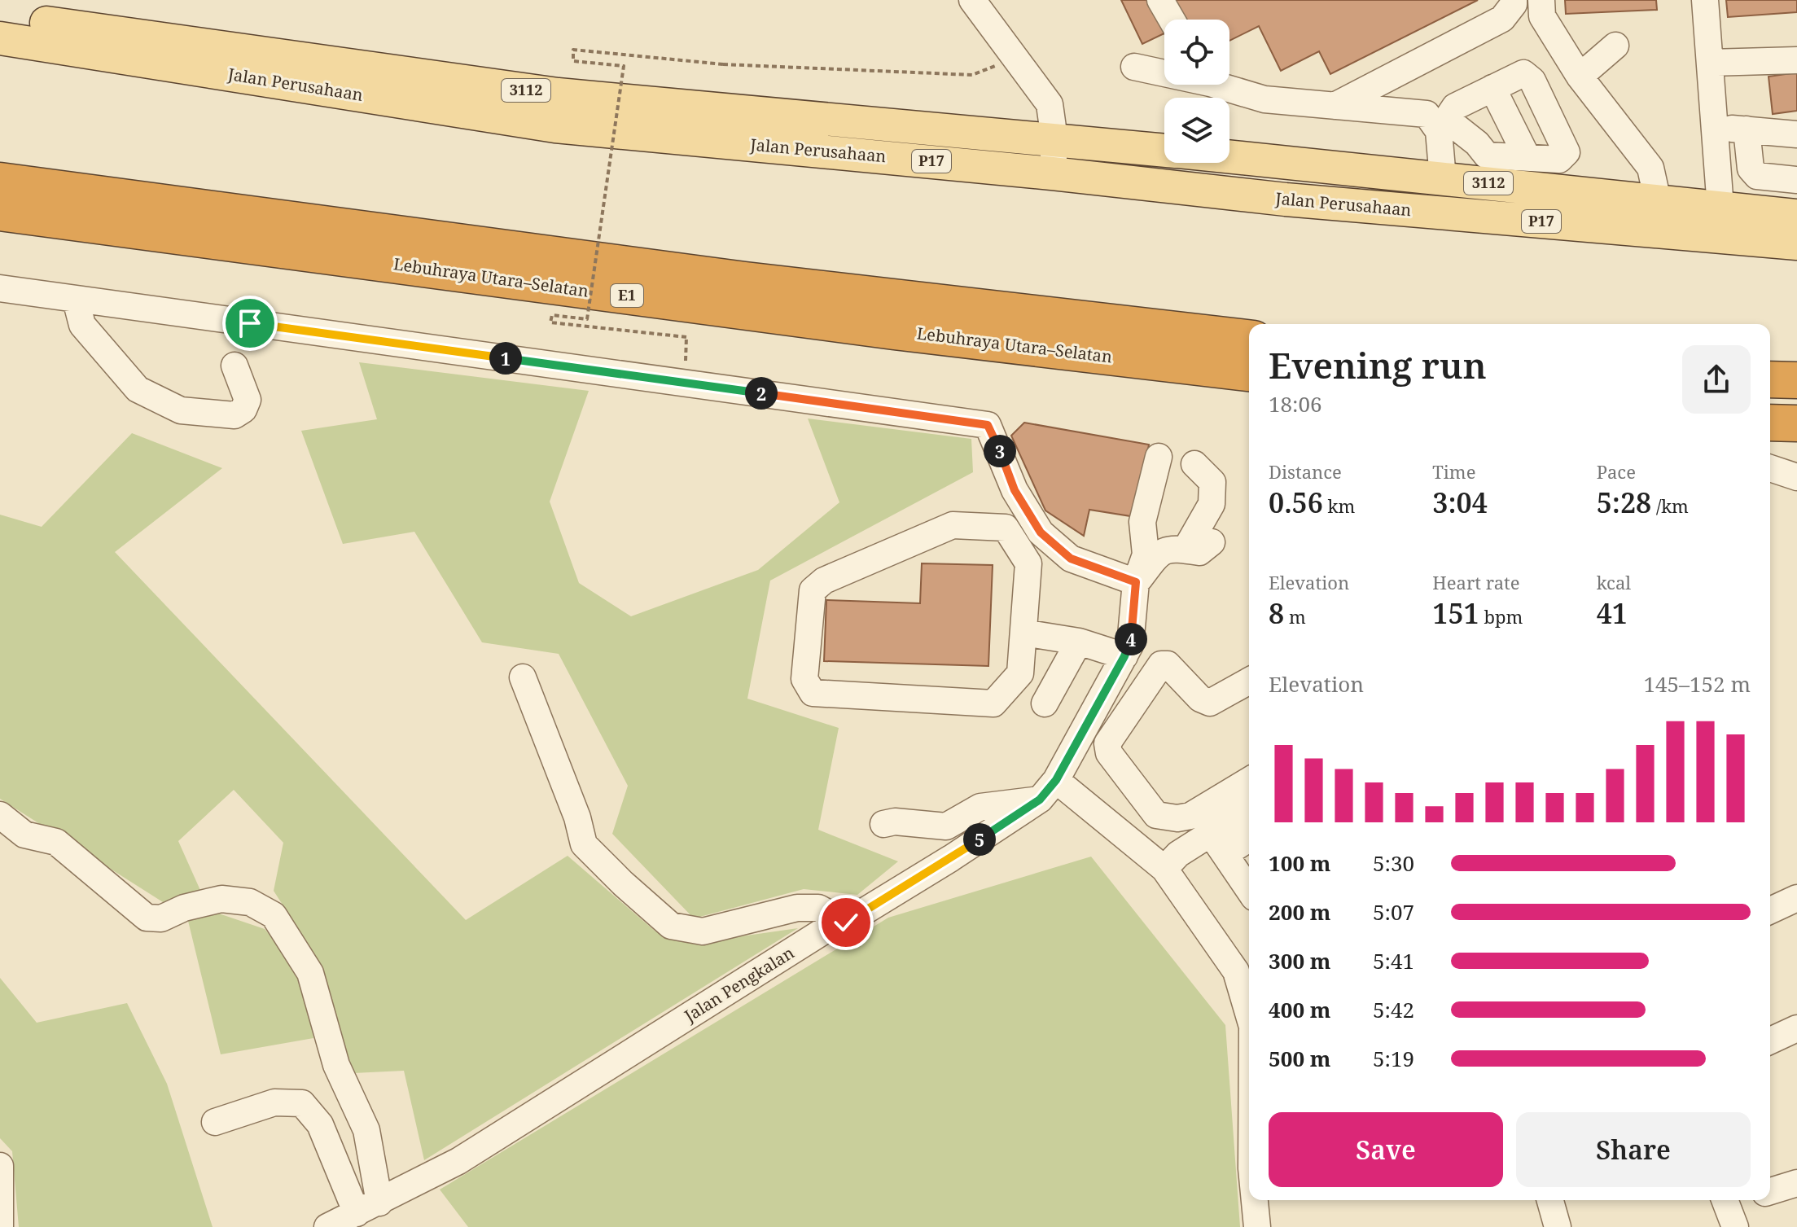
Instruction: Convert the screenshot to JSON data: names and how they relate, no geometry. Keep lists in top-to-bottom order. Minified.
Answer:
{"streets":{"highway":["Lebuhraya Utara–Selatan","E1"],"main road":["Jalan Perusahaan","3112","P17"],"street":["Jalan Pengkalan"]},"page":{"heading":["Evening run","18:06"],"pins":["1","2","3","4","5"],"stats":[["Distance","0.56 km"],["Time","3:04"],["Pace","5:28 /km"],["Elevation","8 m"],["Heart rate","151 bpm"],["kcal","41"]],"chart":["Elevation","145–152 m"],"list":[{"name":"100 m","note":"5:30"},{"name":"200 m","note":"5:07"},{"name":"300 m","note":"5:41"},{"name":"400 m","note":"5:42"},{"name":"500 m","note":"5:19"}],"buttons":["Save","Share"]}}
